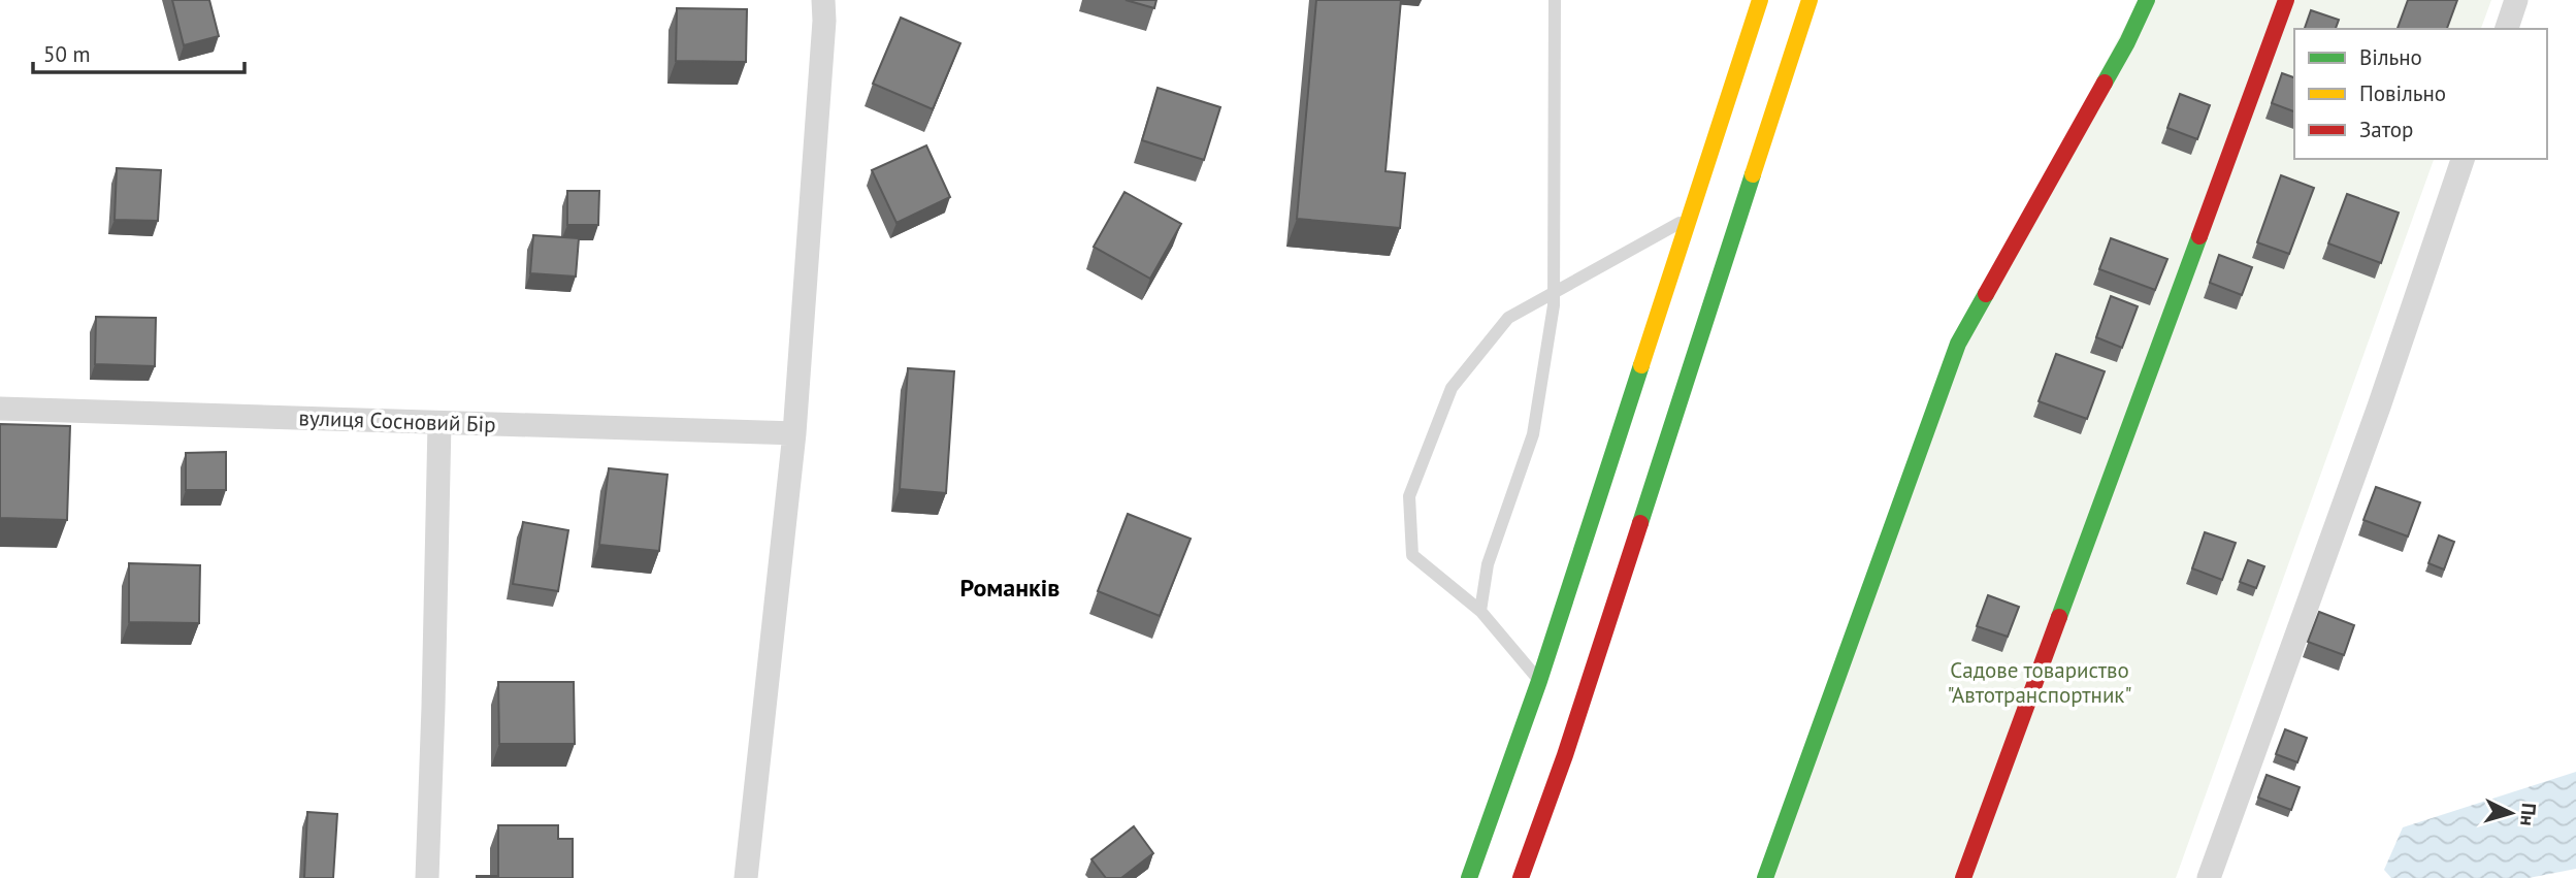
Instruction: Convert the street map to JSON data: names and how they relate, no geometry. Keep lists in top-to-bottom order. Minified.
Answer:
{"streets":{"street":["вулиця Сосновий Бір"]},"districts":["Романків"],"parks":["Садове товариство \"Автотранспортник\""],"legend":["Вільно","Повільно","Затор"],"scale_bar":"50 m","north":"right"}
